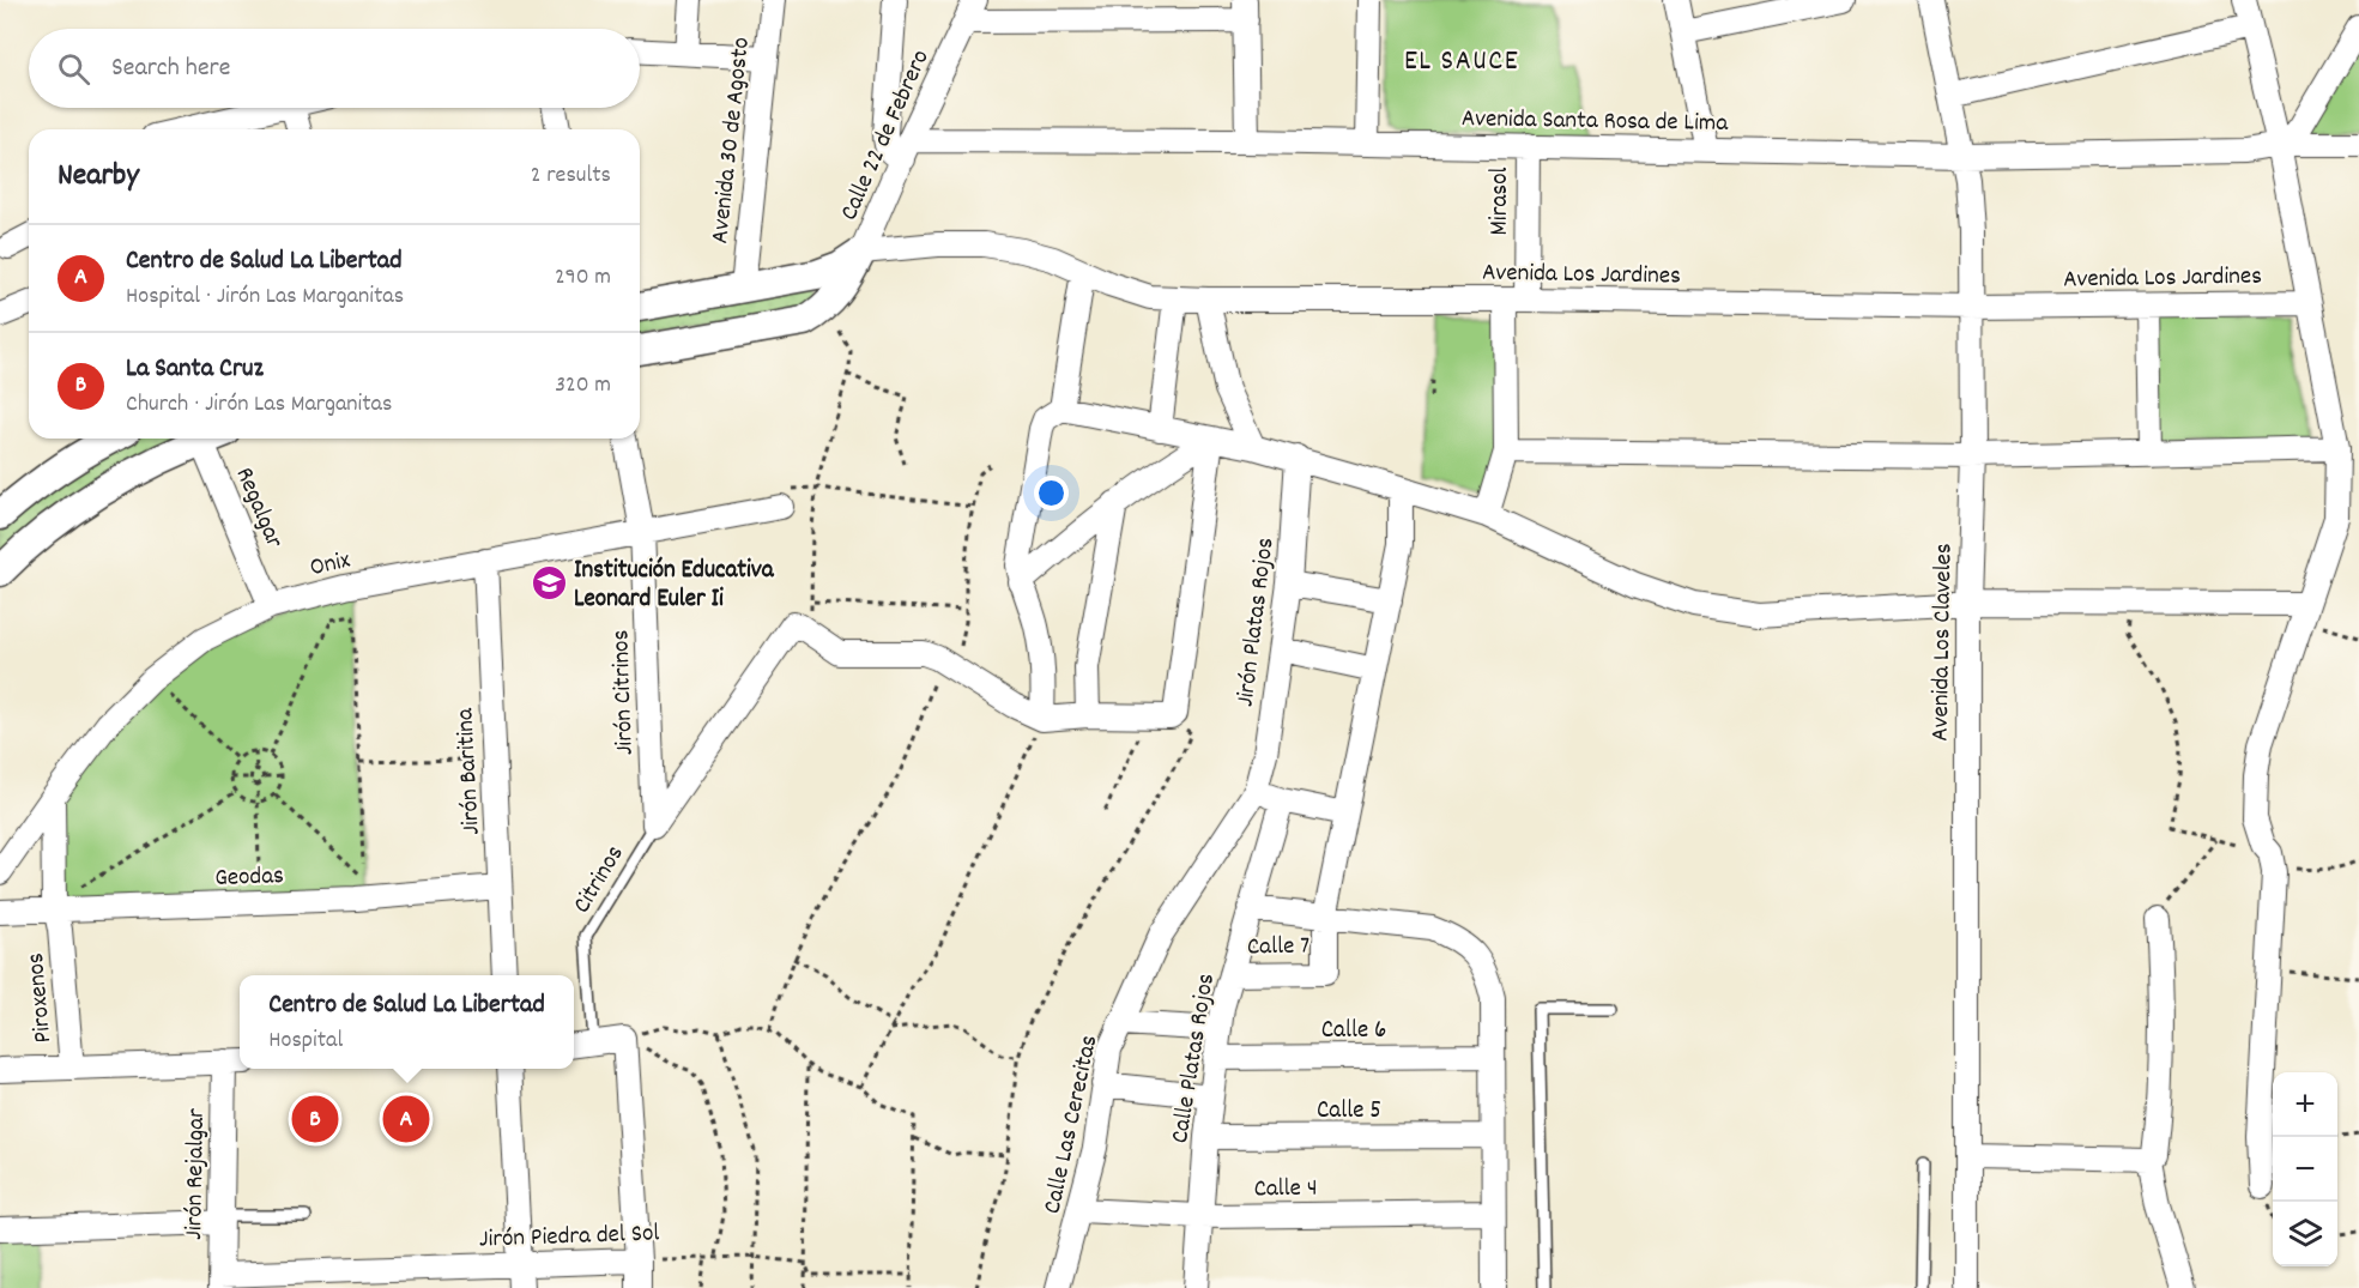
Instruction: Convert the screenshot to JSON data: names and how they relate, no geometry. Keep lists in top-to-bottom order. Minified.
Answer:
{"streets":{"street":["Avenida Santa Rosa de Lima","Calle 22 de Febrero","Avenida 30 de Agosto","Mirasol","Avenida Los Jardines","Regalgar","Onix","Jirón Platas Rojos","Avenida Los Claveles","Jirón Citrinos","Jirón Baritina","Geodas","Calle 7","Piroxenos","Calle 6","Calle Platas Rojos","Calle 5","Calle Las Cerecitas","Jirón Rejalgar","Calle 4","Jirón Piedra del Sol"],"lane":["Citrinos"]},"crossings":[["Avenida Santa Rosa de Lima","Calle 22 de Febrero"],["Avenida Santa Rosa de Lima","Mirasol"],["Avenida Santa Rosa de Lima","Avenida Los Claveles"],["Calle 22 de Febrero","Avenida Los Jardines"],["Mirasol","Avenida Los Jardines"],["Avenida Los Jardines","Avenida Los Claveles"],["Regalgar","Onix"],["Onix","Jirón Citrinos"],["Onix","Jirón Baritina"],["Onix","Piroxenos"],["Jirón Platas Rojos","Calle Las Cerecitas"],["Jirón Citrinos","Citrinos"],["Jirón Baritina","Geodas"],["Geodas","Piroxenos"],["Calle 7","Calle Platas Rojos"],["Calle 6","Calle Platas Rojos"],["Calle Platas Rojos","Calle 5"],["Calle Platas Rojos","Calle 4"],["Calle Las Cerecitas","Calle 4"],["Jirón Rejalgar","Jirón Piedra del Sol"]],"districts":["EL SAUCE"],"places":{"school or university":["Institución Educativa Leonard Euler Ii"]},"page":{"search":"Search here","heading":["Nearby","2 results"],"list":[{"mark":"A","name":"Centro de Salud La Libertad","note":"Hospital · Jirón Las Marganitas","value":"290 m"},{"mark":"B","name":"La Santa Cruz","note":"Church · Jirón Las Marganitas","value":"320 m"}],"popup":["Centro de Salud La Libertad","Hospital"],"map_buttons":["+","−"],"pins":["A","B"]}}
